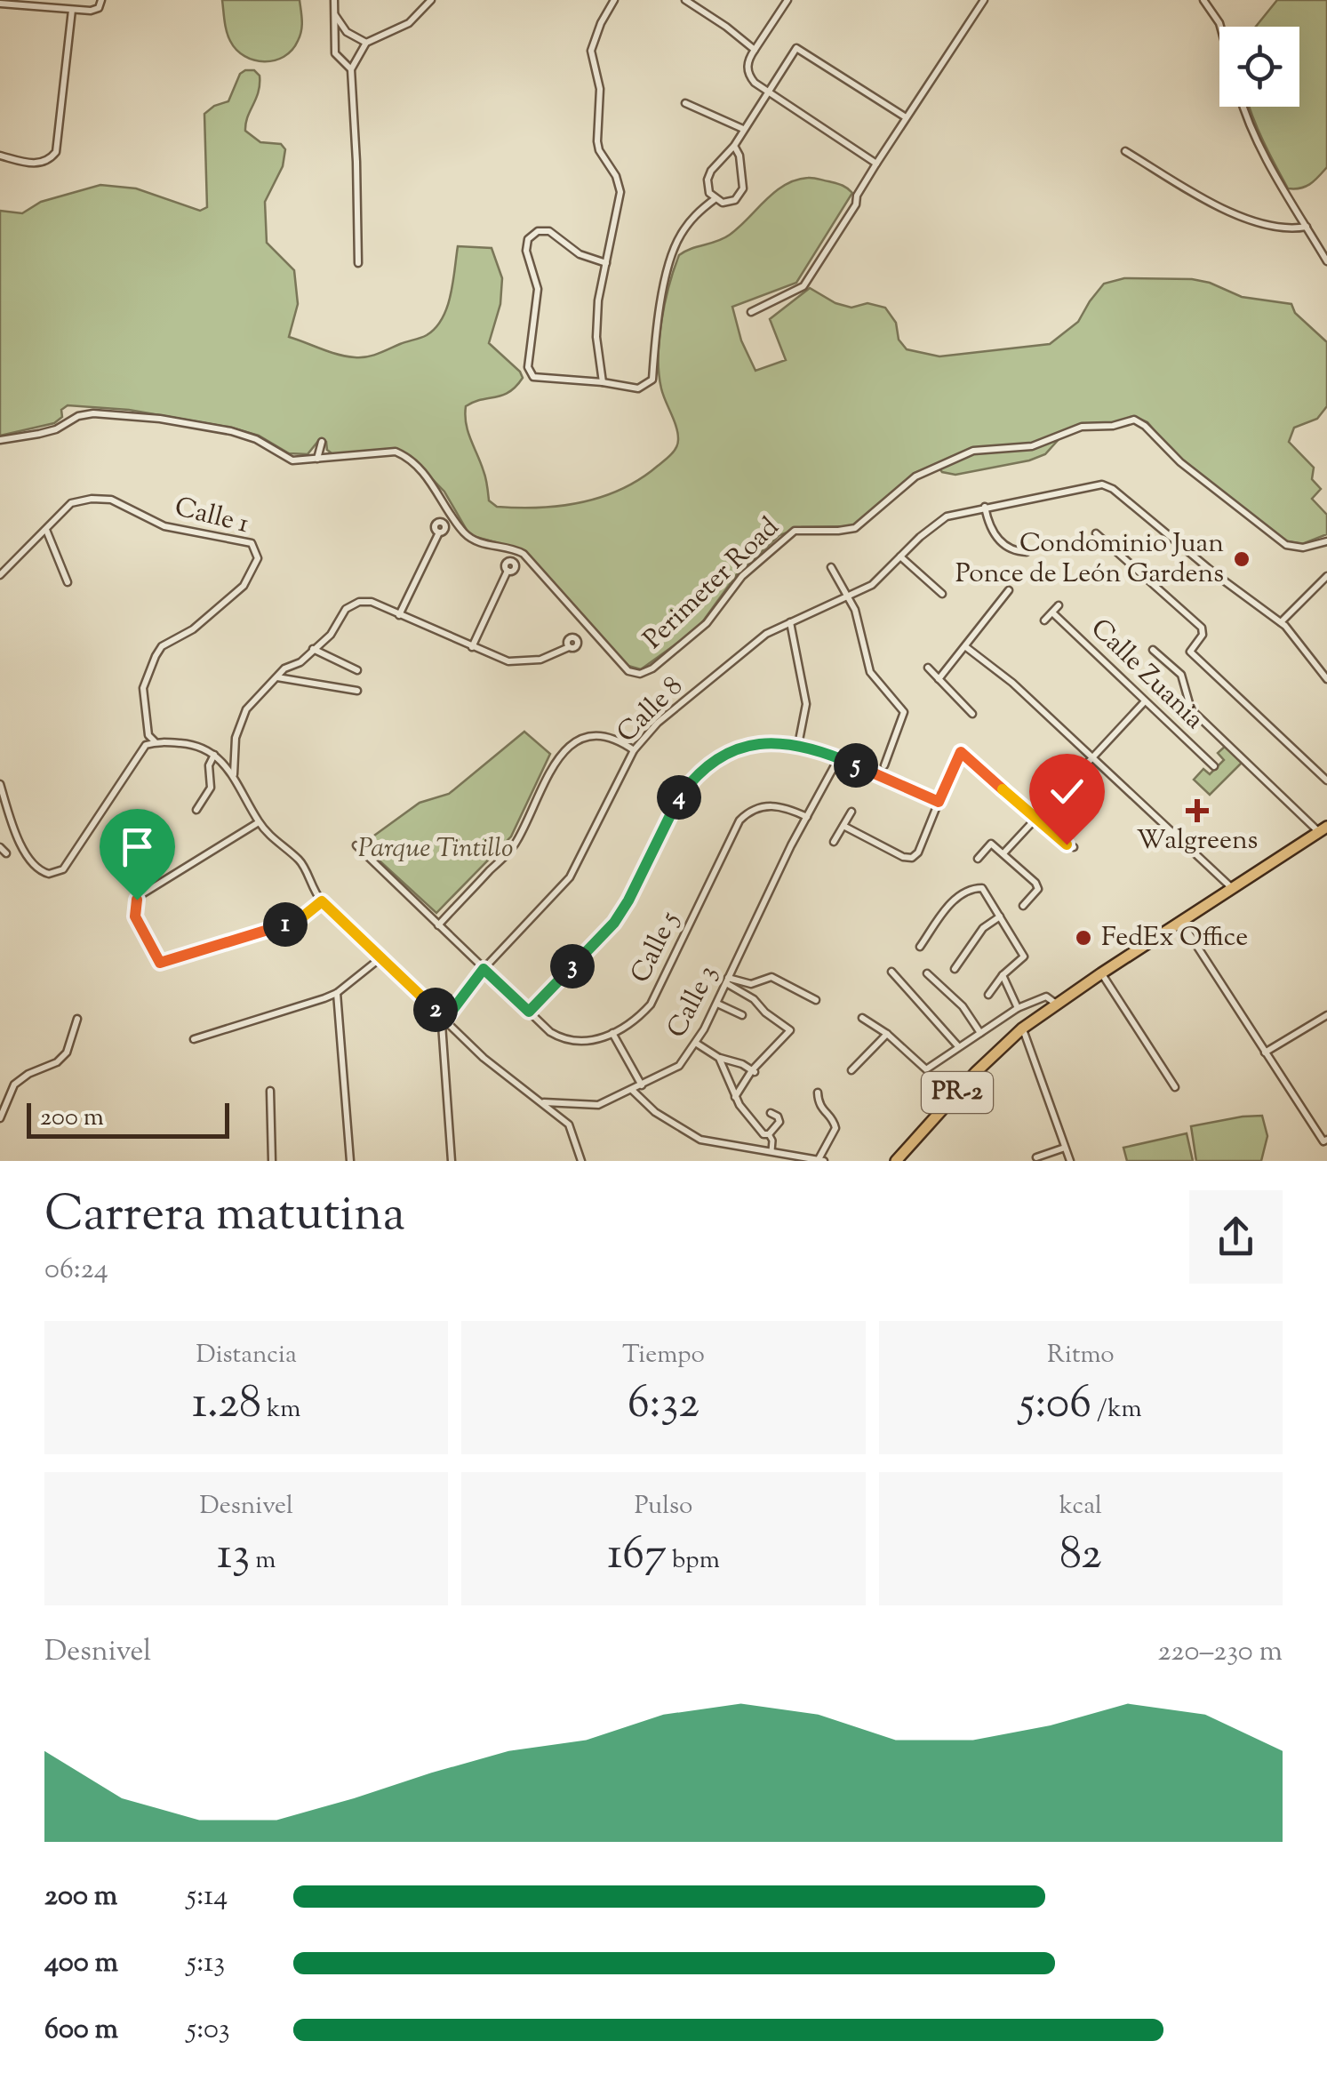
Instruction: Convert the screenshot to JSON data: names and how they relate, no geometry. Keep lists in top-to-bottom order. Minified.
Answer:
{"streets":{"main road":["PR-2"],"street":["Calle 1","Perimeter Road","Calle Zuania","Calle 8","Calle 5","Calle 3"]},"crossings":[["Calle 8","Calle 5"],["Calle 5","Calle 3"]],"parks":["Parque Tintillo"],"places":{"other":["Condominio Juan Ponce de León Gardens","FedEx Office"],"health":["Walgreens"]},"scale_bar":"200 m","page":{"pins":["5","4","1","3","2"],"scale":"200 m","heading":["Carrera matutina","06:24"],"stats":[["Distancia","1.28 km"],["Tiempo","6:32"],["Ritmo","5:06 /km"],["Desnivel","13 m"],["Pulso","167 bpm"],["kcal","82"]],"chart":["Desnivel","220–230 m"],"list":[{"name":"200 m","note":"5:14"},{"name":"400 m","note":"5:13"},{"name":"600 m","note":"5:03"}]}}
